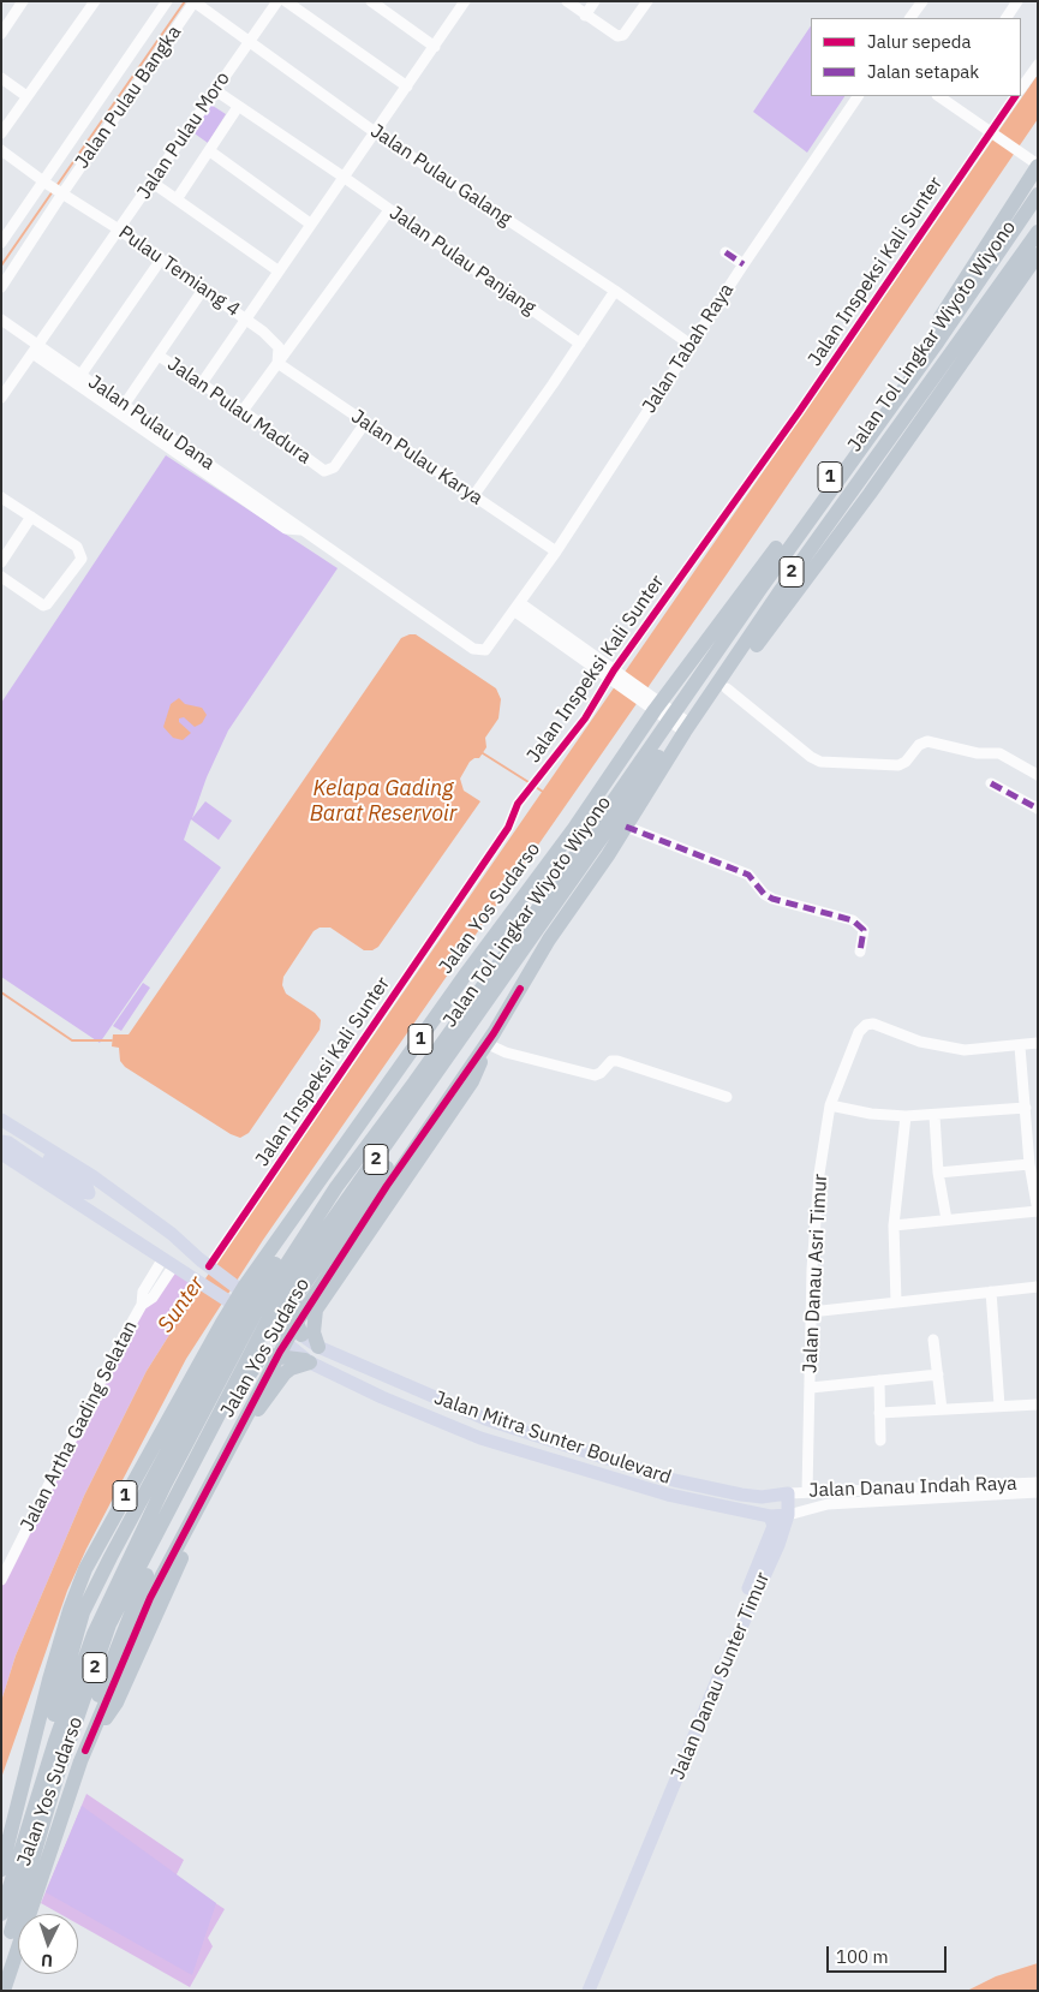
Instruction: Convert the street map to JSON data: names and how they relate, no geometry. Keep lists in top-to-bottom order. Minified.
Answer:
{"streets":{"highway":["Jalan Tol Lingkar Wiyoto Wiyono","1","2","Jalan Yos Sudarso"],"main road":["Jalan Mitra Sunter Boulevard","Jalan Danau Sunter Timur"],"street":["Jalan Pulau Bangka","Jalan Pulau Moro","Jalan Pulau Galang","Jalan Pulau Panjang","Pulau Temiang 4","Jalan Inspeksi Kali Sunter","Jalan Tabah Raya","Jalan Pulau Madura","Jalan Pulau Dana","Jalan Pulau Karya","Jalan Danau Asri Timur","Jalan Artha Gading Selatan","Jalan Danau Indah Raya"]},"crossings":[["Jalan Pulau Bangka","Jalan Pulau Galang"],["Jalan Pulau Bangka","Pulau Temiang 4"],["Jalan Pulau Moro","Jalan Pulau Galang"],["Jalan Pulau Moro","Jalan Pulau Panjang"],["Jalan Pulau Moro","Pulau Temiang 4"],["Jalan Pulau Moro","Jalan Pulau Dana"],["Jalan Pulau Galang","Jalan Tabah Raya"],["Pulau Temiang 4","Jalan Pulau Karya"],["Jalan Inspeksi Kali Sunter","Jalan Mitra Sunter Boulevard"],["Jalan Tabah Raya","Jalan Pulau Dana"],["Jalan Tabah Raya","Jalan Pulau Karya"],["Jalan Pulau Madura","Jalan Pulau Karya"],["Jalan Danau Asri Timur","Jalan Danau Indah Raya"],["Jalan Artha Gading Selatan","Jalan Mitra Sunter Boulevard"],["Jalan Mitra Sunter Boulevard","Jalan Danau Indah Raya"],["Jalan Mitra Sunter Boulevard","Jalan Danau Sunter Timur"],["Jalan Danau Indah Raya","Jalan Danau Sunter Timur"]],"water":["Kelapa Gading Barat Reservoir","Sunter"],"legend":["Jalur sepeda","Jalan setapak"],"scale_bar":"100 m","north":"bottom"}
